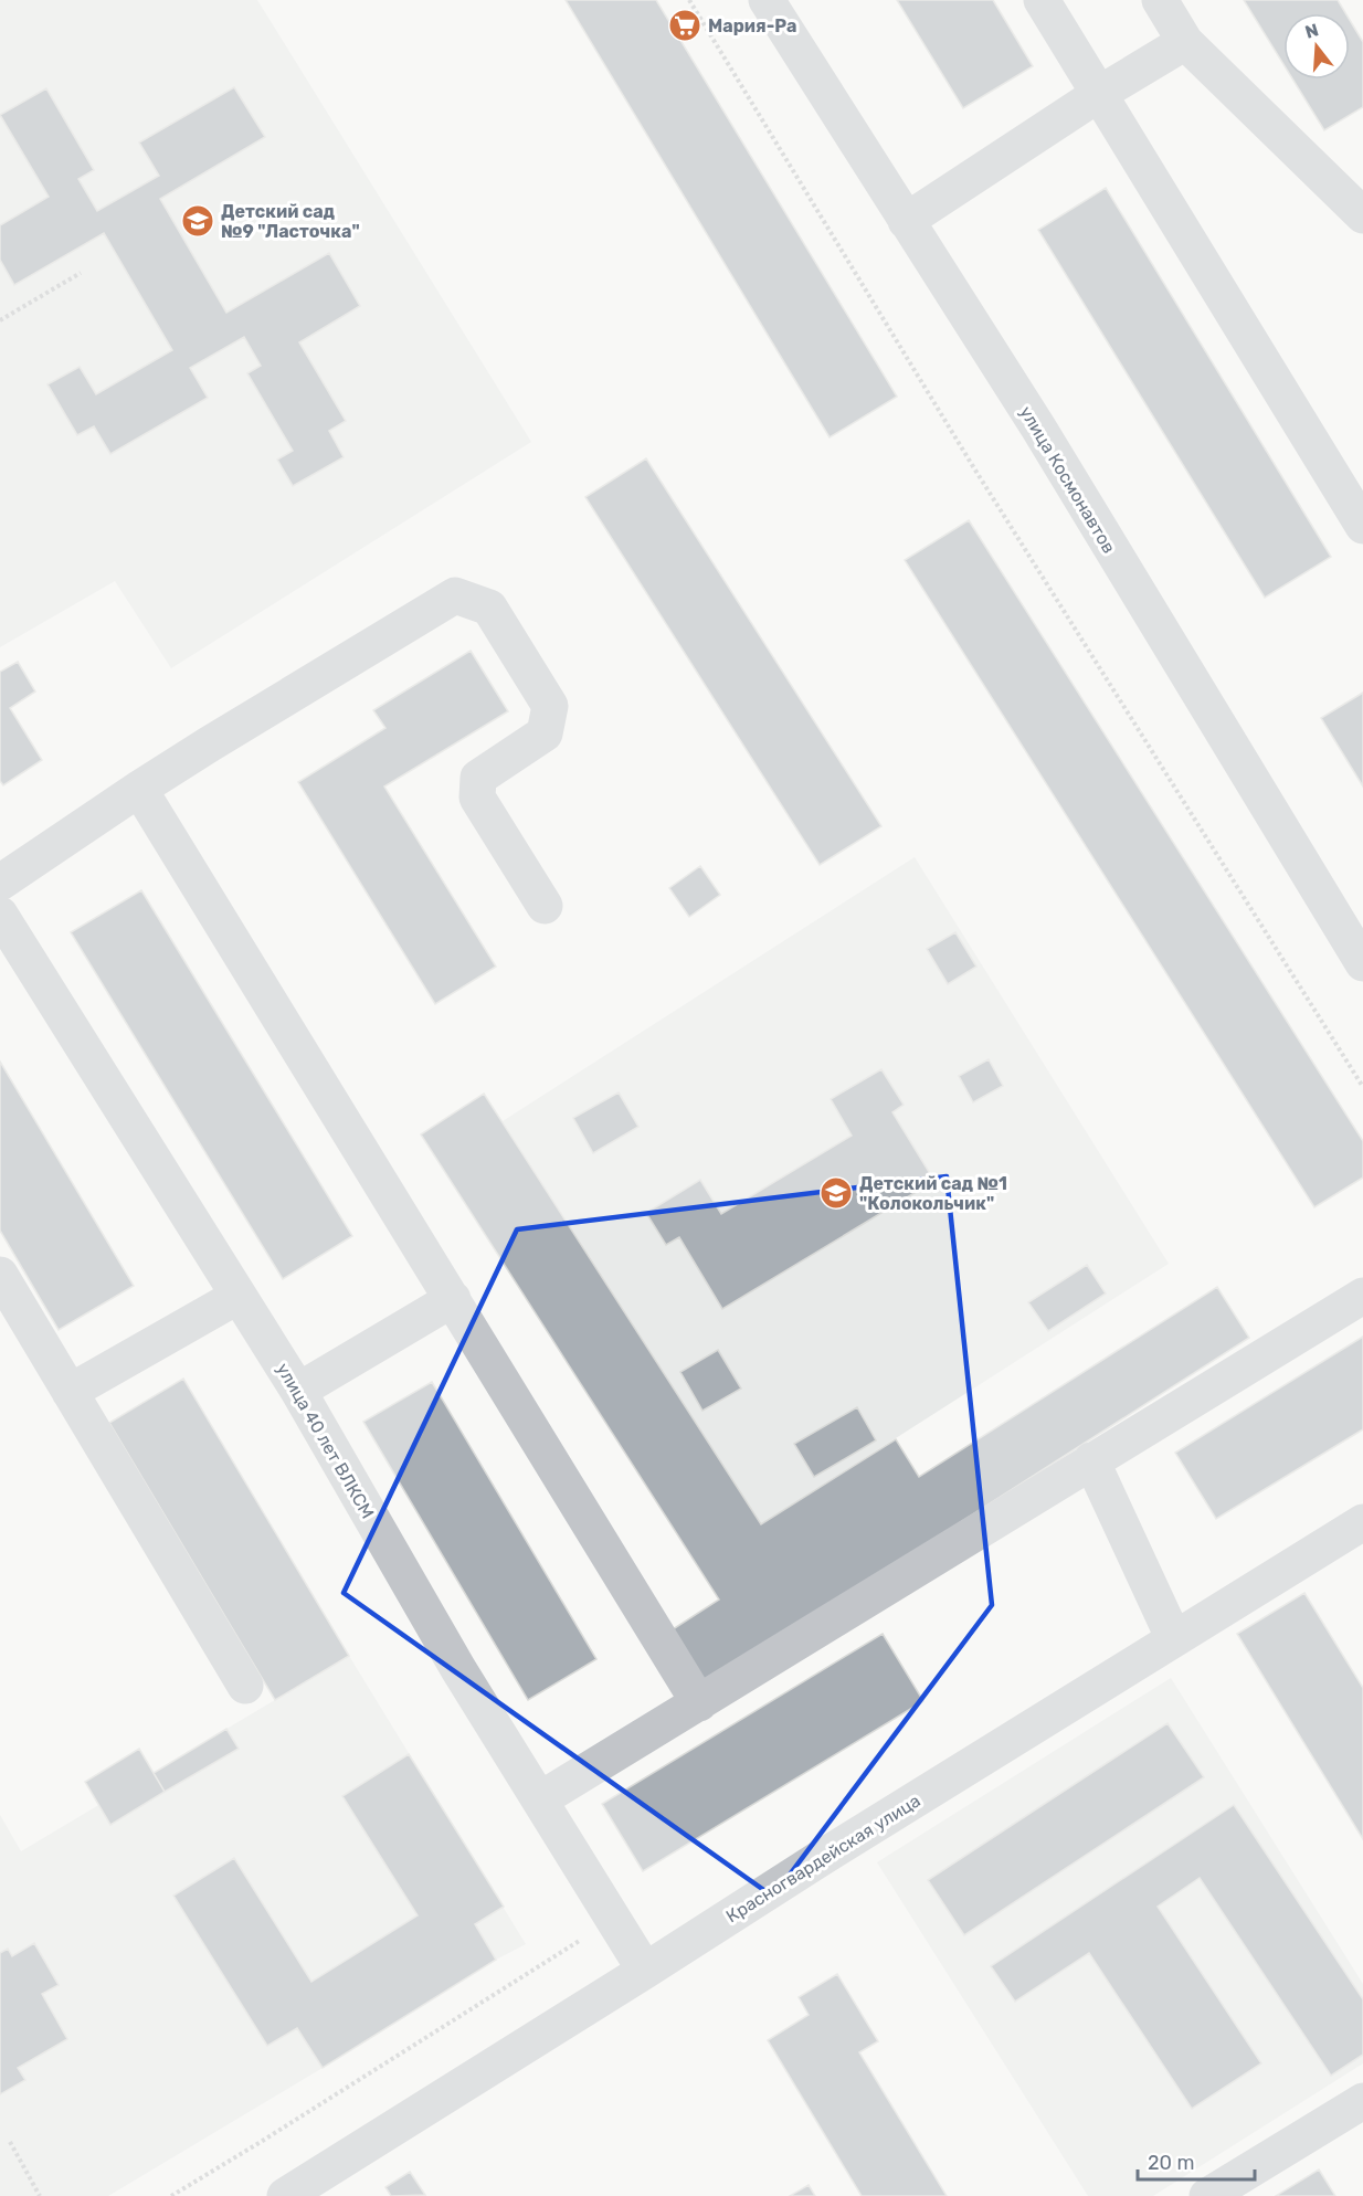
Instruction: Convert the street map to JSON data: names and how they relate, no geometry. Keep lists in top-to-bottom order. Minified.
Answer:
{"streets":{"street":["улица Космонавтов","улица 40 лет ВЛКСМ","Красногвардейская улица"]},"crossings":[["улица 40 лет ВЛКСМ","Красногвардейская улица"]],"places":{"supermarket":["Мария-Ра"],"school or university":["Детский сад №9 \"Ласточка\"","Детский сад №1 \"Колокольчик\""]},"scale_bar":"20 m","north":"top"}
